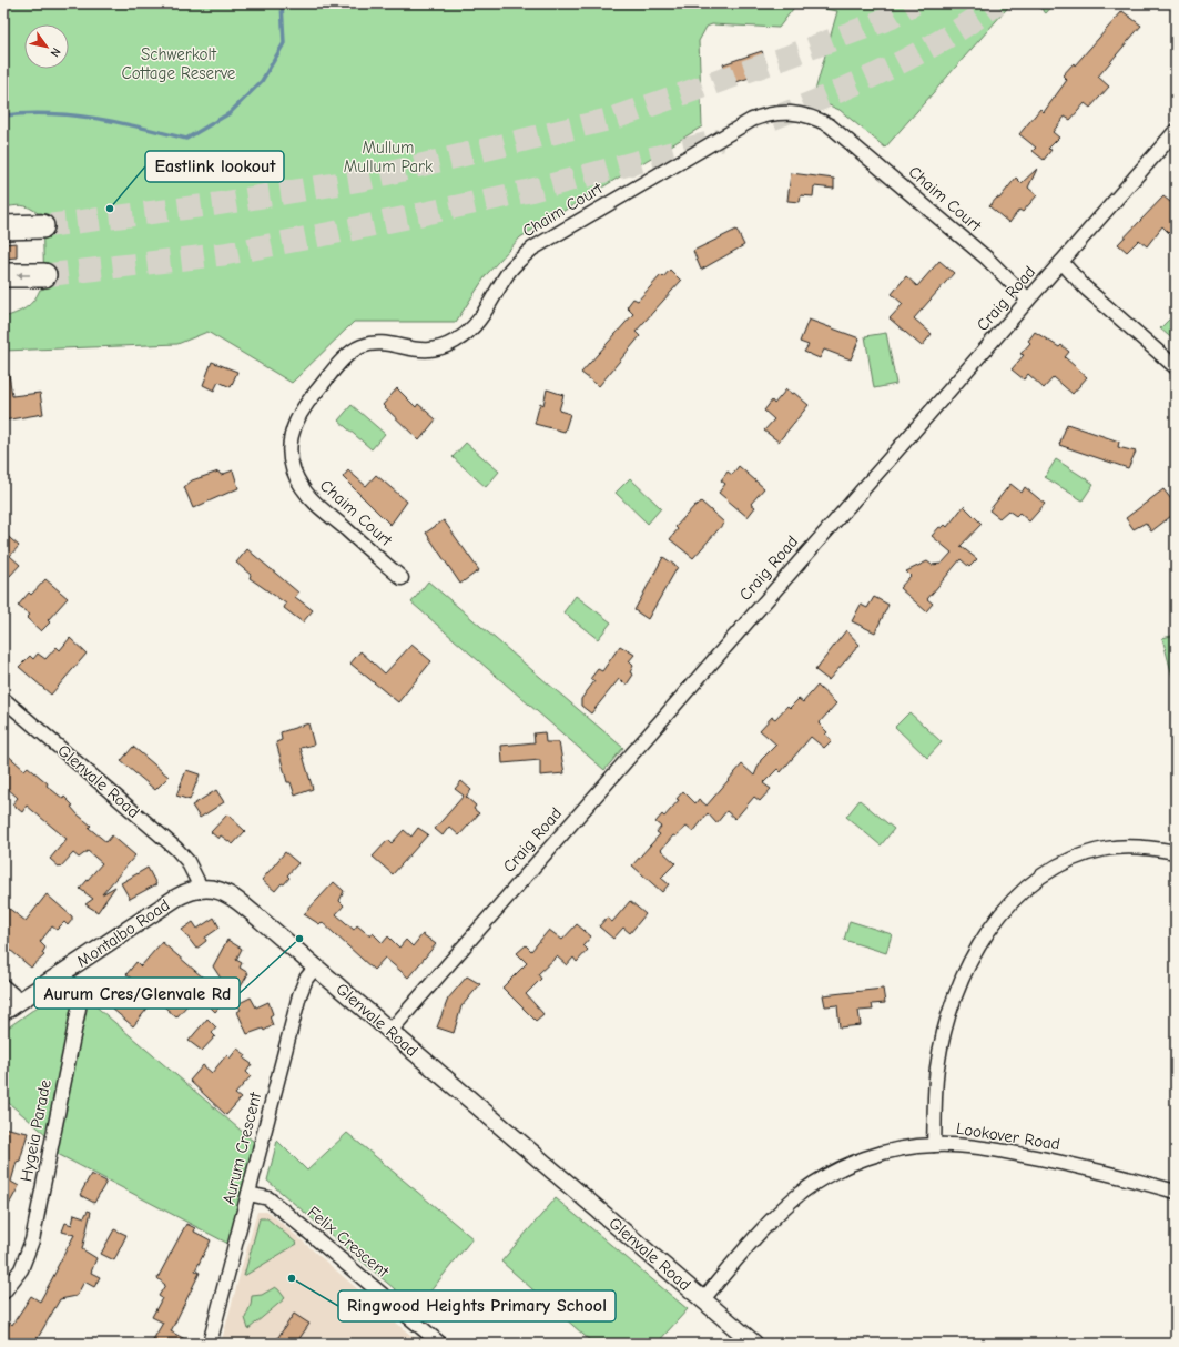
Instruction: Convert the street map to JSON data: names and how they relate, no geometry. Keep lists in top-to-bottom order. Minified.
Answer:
{"streets":{"street":["Chaim Court","Craig Road","Glenvale Road","Montalbo Road","Hygeia Parade","Lookover Road","Aurum Crescent","Felix Crescent"]},"crossings":[["Chaim Court","Craig Road"],["Craig Road","Glenvale Road"],["Glenvale Road","Montalbo Road"],["Glenvale Road","Lookover Road"],["Glenvale Road","Aurum Crescent"],["Montalbo Road","Hygeia Parade"],["Aurum Crescent","Felix Crescent"]],"parks":["Schwerkolt Cottage Reserve","Mullum Mullum Park"],"places":["Eastlink lookout","Aurum Cres/Glenvale Rd","Ringwood Heights Primary School"],"north":"bottom right"}
